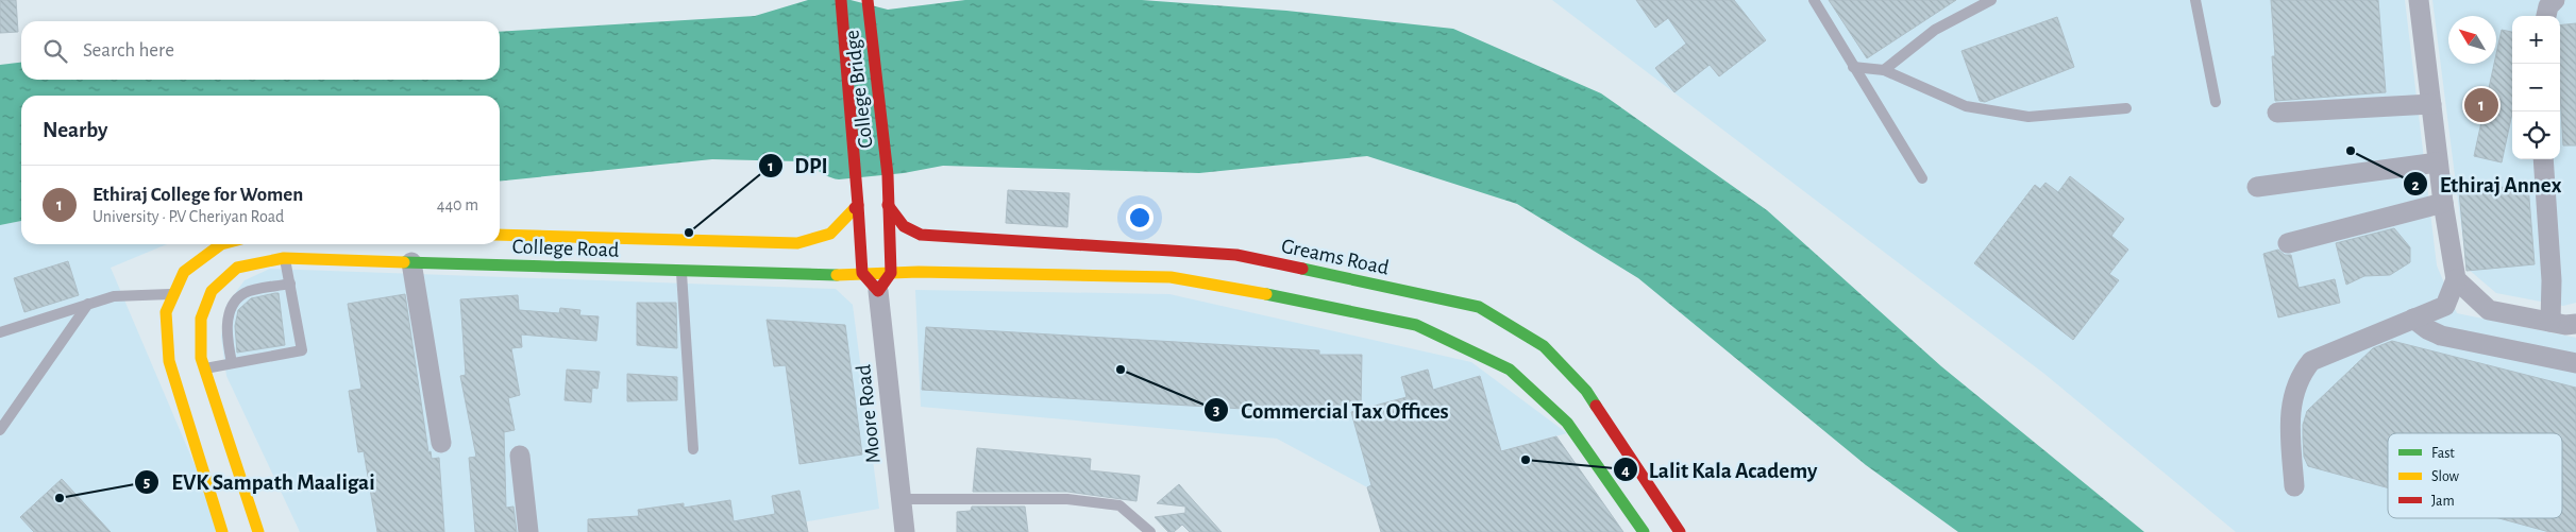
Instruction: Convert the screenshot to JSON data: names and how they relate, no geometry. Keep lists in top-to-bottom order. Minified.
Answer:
{"streets":{"main road":["College Bridge","College Road","Greams Road"],"street":["Moore Road"]},"crossings":[["College Bridge","College Road"],["College Bridge","Greams Road"]],"places":["Ethiraj Annex","DPI","Commercial Tax Offices","Lalit Kala Academy","EVK Sampath Maaligai"],"legend":["Fast","Slow","Jam"],"north":"top left","page":{"map_buttons":["+","−"],"search":"Search here","pins":"1","heading":"Nearby","list":[{"mark":"1","name":"Ethiraj College for Women","note":"University · P.V Cheriyan Road","value":"440 m"}]}}
